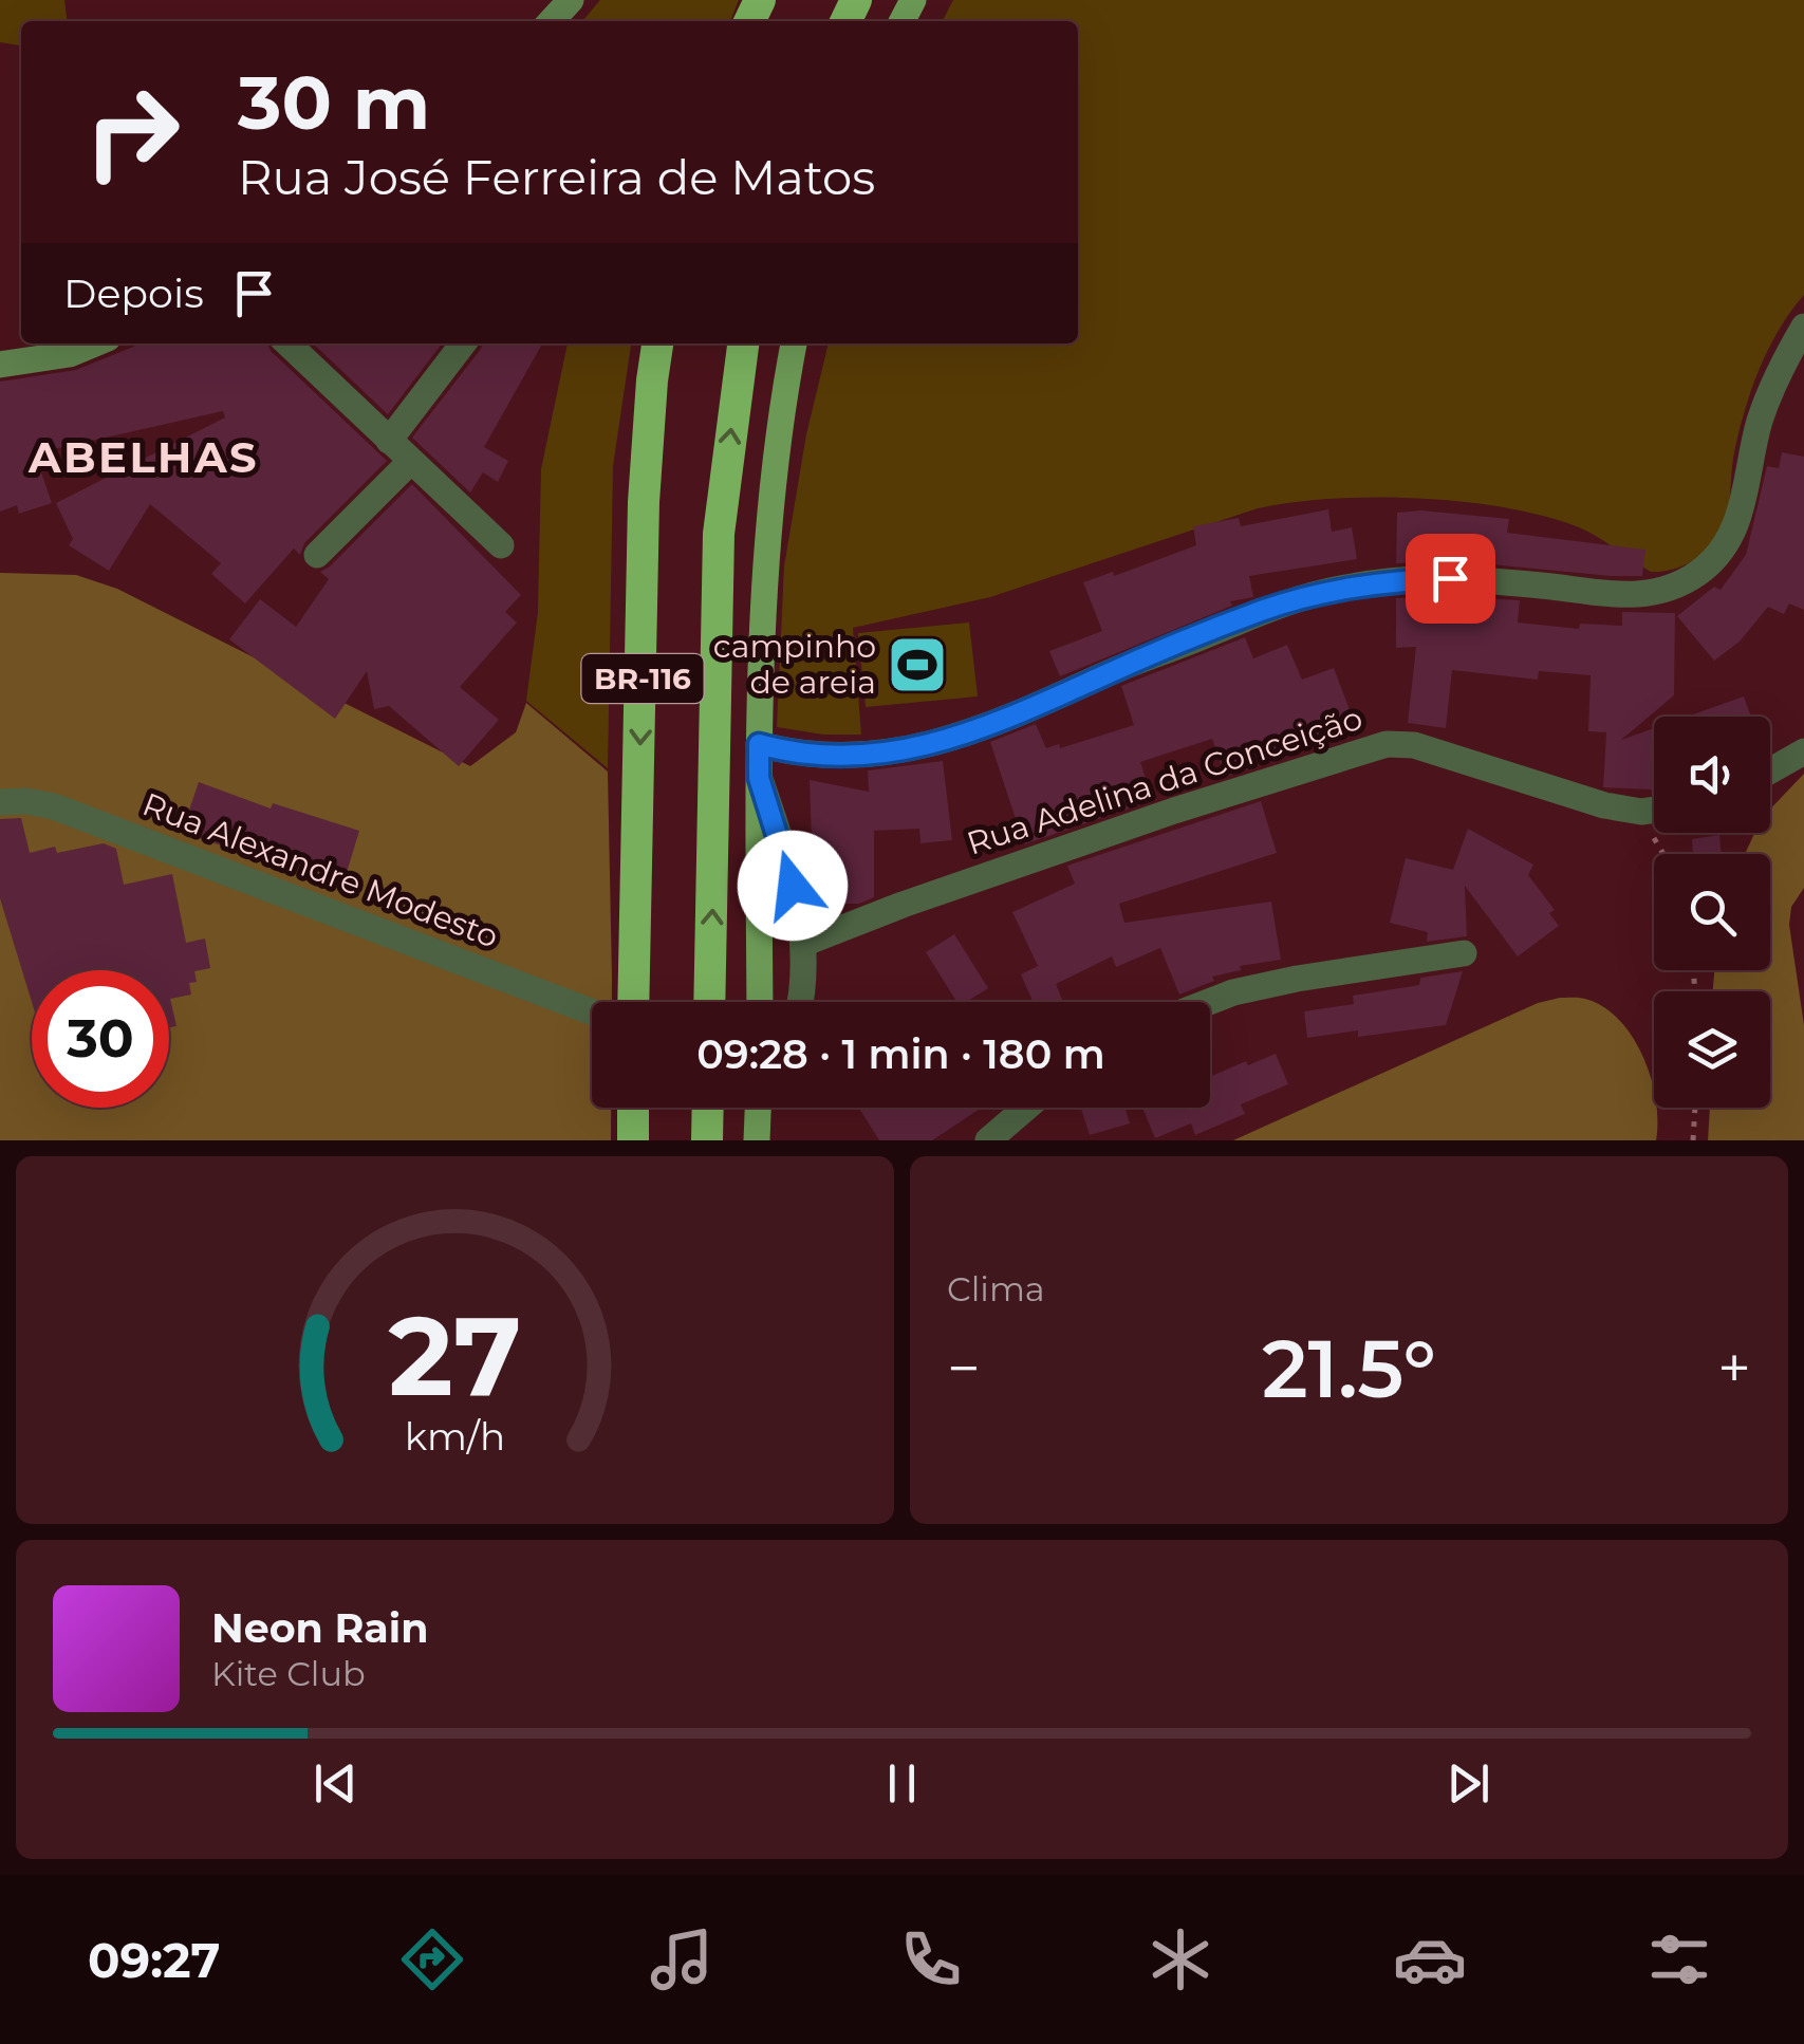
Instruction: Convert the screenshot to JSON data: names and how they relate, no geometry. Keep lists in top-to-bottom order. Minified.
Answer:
{"streets":{"highway":["BR-116"],"street":["Rua Adelina da Conceição","Rua Alexandre Modesto"]},"districts":["ABELHAS"],"places":{"sports":["campinho de areia"]},"page":{"turn":["30 m","Rua José Ferreira de Matos"],"then":"Depois","limit":"30","trip":"09:28 · 1 min · 180 m","tile":"Clima","heat":["−","21.5°","+"],"song":["Neon Rain","Kite Club"],"tabs":"09:27","gauge":["27","km/h"]}}
